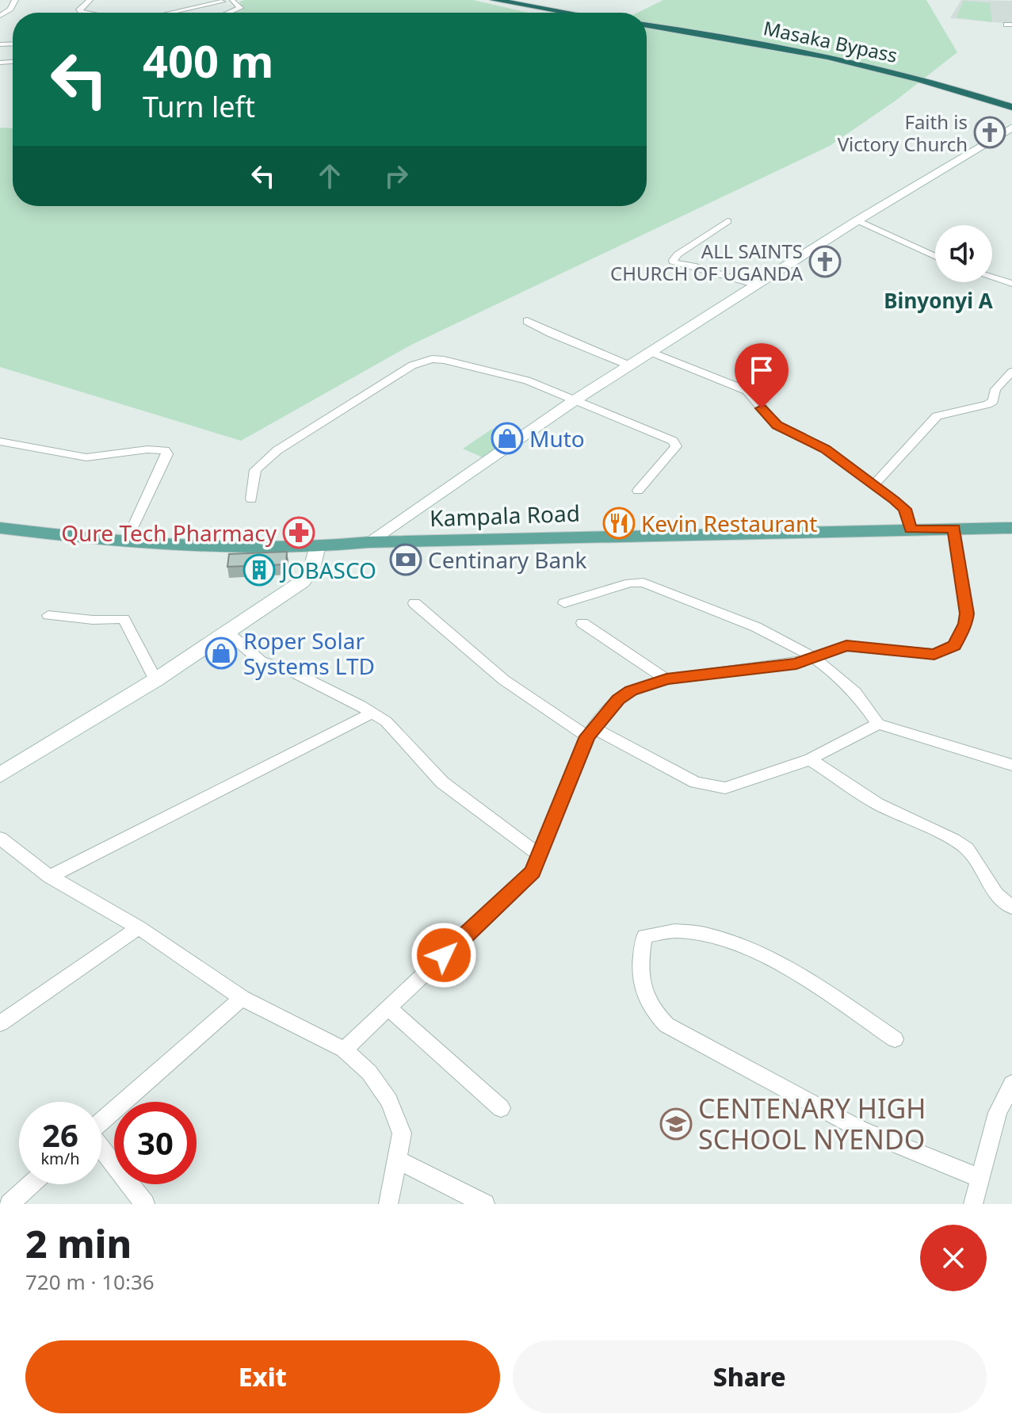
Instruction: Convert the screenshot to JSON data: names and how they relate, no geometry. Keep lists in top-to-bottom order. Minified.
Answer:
{"streets":{"highway":["Masaka Bypass"],"main road":["Kampala Road"]},"districts":["Binyonyi A"],"places":{"church":["Faith is Victory Church","ALL SAINTS CHURCH OF UGANDA"],"shop":["Muto","Roper Solar Systems LTD"],"restaurant":["Kevin Restaurant"],"pharmacy":["Qure Tech Pharmacy"],"bank":["Centinary Bank"],"building":["JOBASCO"],"school or university":["CENTENARY HIGH SCHOOL NYENDO"]},"page":{"turn":["400 m","Turn left"],"speed":"26 km/h","limit":"30","heading":["2 min","720 m · 10:36"],"buttons":["Exit","Share"]}}
